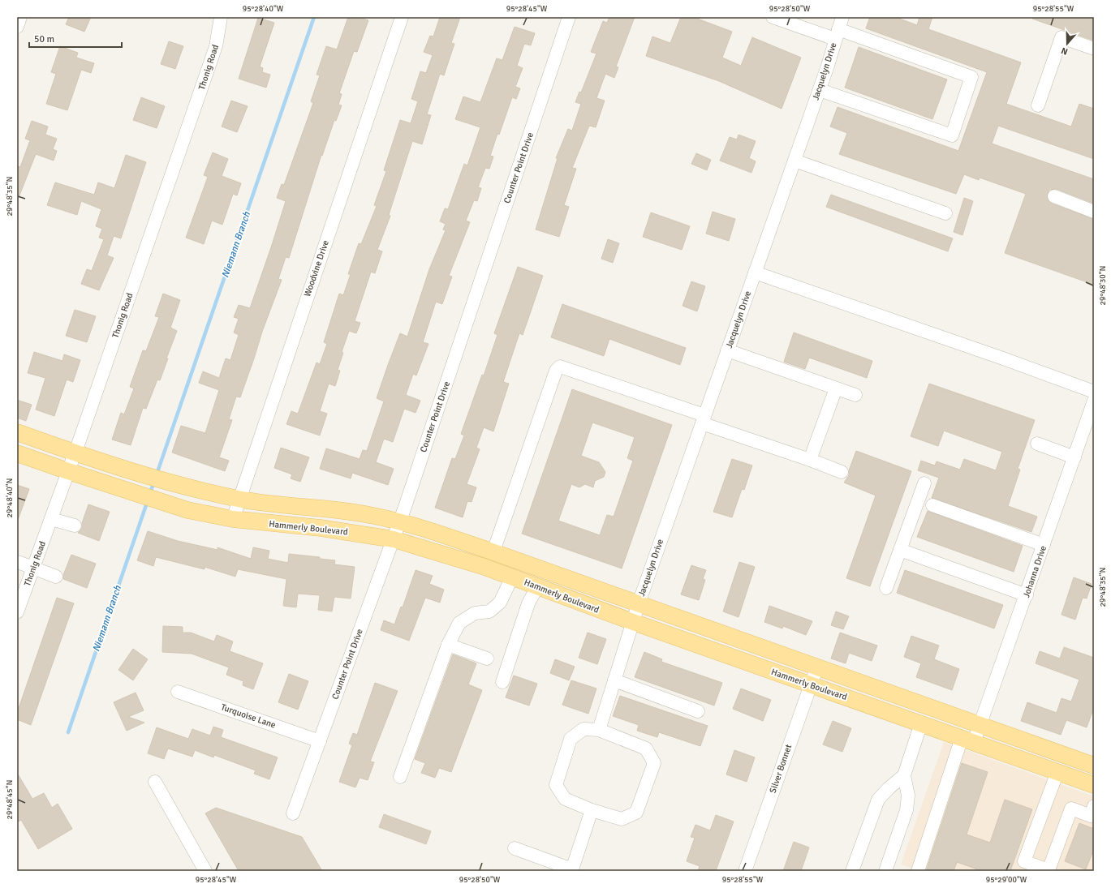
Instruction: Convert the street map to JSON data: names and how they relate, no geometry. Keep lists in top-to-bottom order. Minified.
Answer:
{"streets":{"main road":["Hammerly Boulevard"],"street":["Thonig Road","Jacquelyn Drive","Counter Point Drive","Woodvine Drive","Johanna Drive","Turquoise Lane","Silver Bonnet"]},"crossings":[["Thonig Road","Hammerly Boulevard"],["Jacquelyn Drive","Hammerly Boulevard"],["Counter Point Drive","Hammerly Boulevard"],["Counter Point Drive","Turquoise Lane"],["Woodvine Drive","Hammerly Boulevard"],["Hammerly Boulevard","Johanna Drive"],["Hammerly Boulevard","Silver Bonnet"]],"water":["Niemann Branch"],"scale_bar":"50 m","north":"bottom","coordinates":["95°28'40\"W","95°28'45\"W","95°28'50\"W","95°28'55\"W","29°48'35\"N","29°48'30\"N","29°48'40\"N","29°48'45\"N","95°29'00\"W"]}
